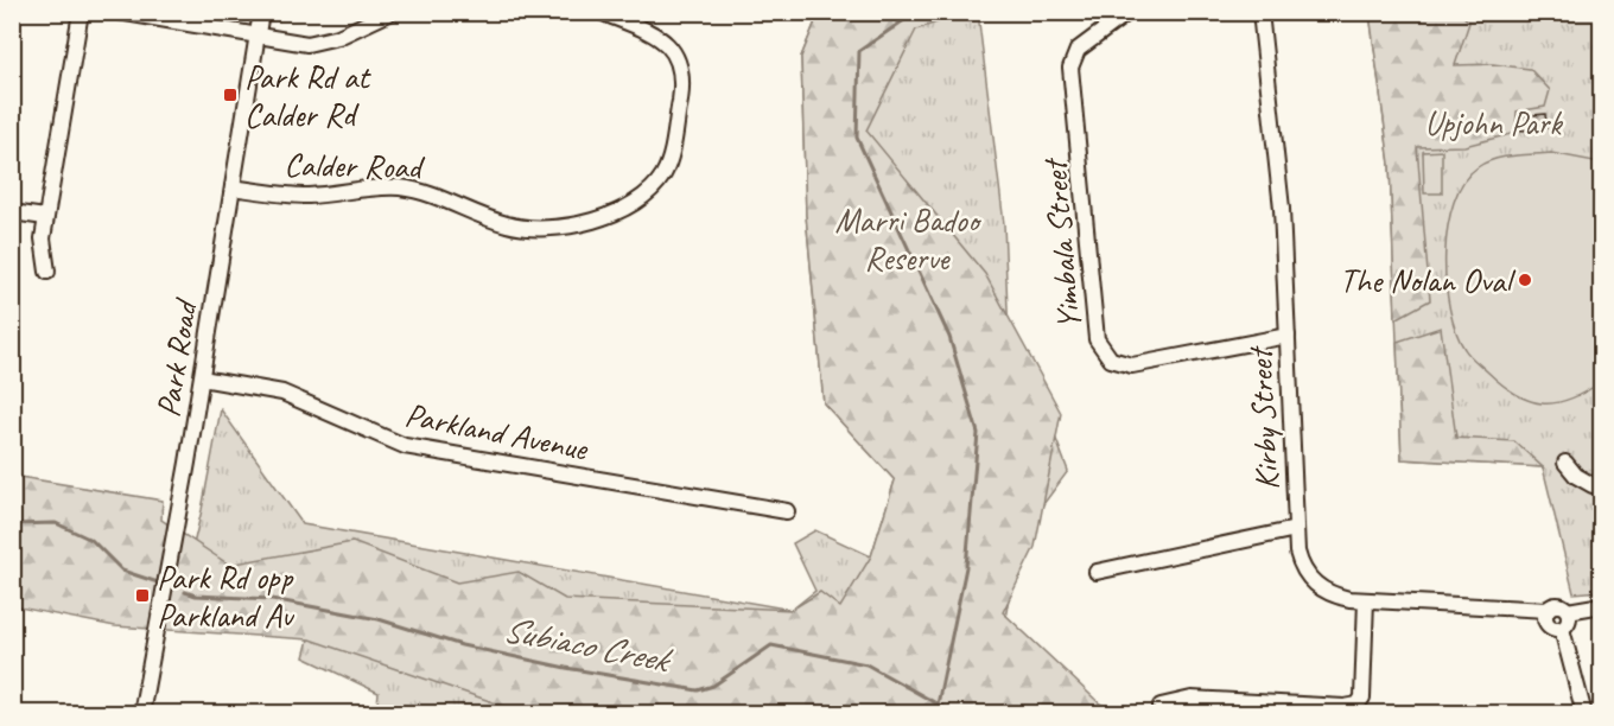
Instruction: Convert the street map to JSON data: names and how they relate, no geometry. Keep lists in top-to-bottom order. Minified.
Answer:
{"streets":{"street":["Calder Road","Yimbala Street","Park Road","Kirby Street","Parkland Avenue"]},"crossings":[["Calder Road","Park Road"],["Yimbala Street","Kirby Street"],["Park Road","Parkland Avenue"]],"water":["Subiaco Creek"],"parks":["Upjohn Park","Marri Badoo Reserve"],"places":{"transit":["Park Rd at Calder Rd","Park Rd opp Parkland Av"],"other":["The Nolan Oval"]}}
